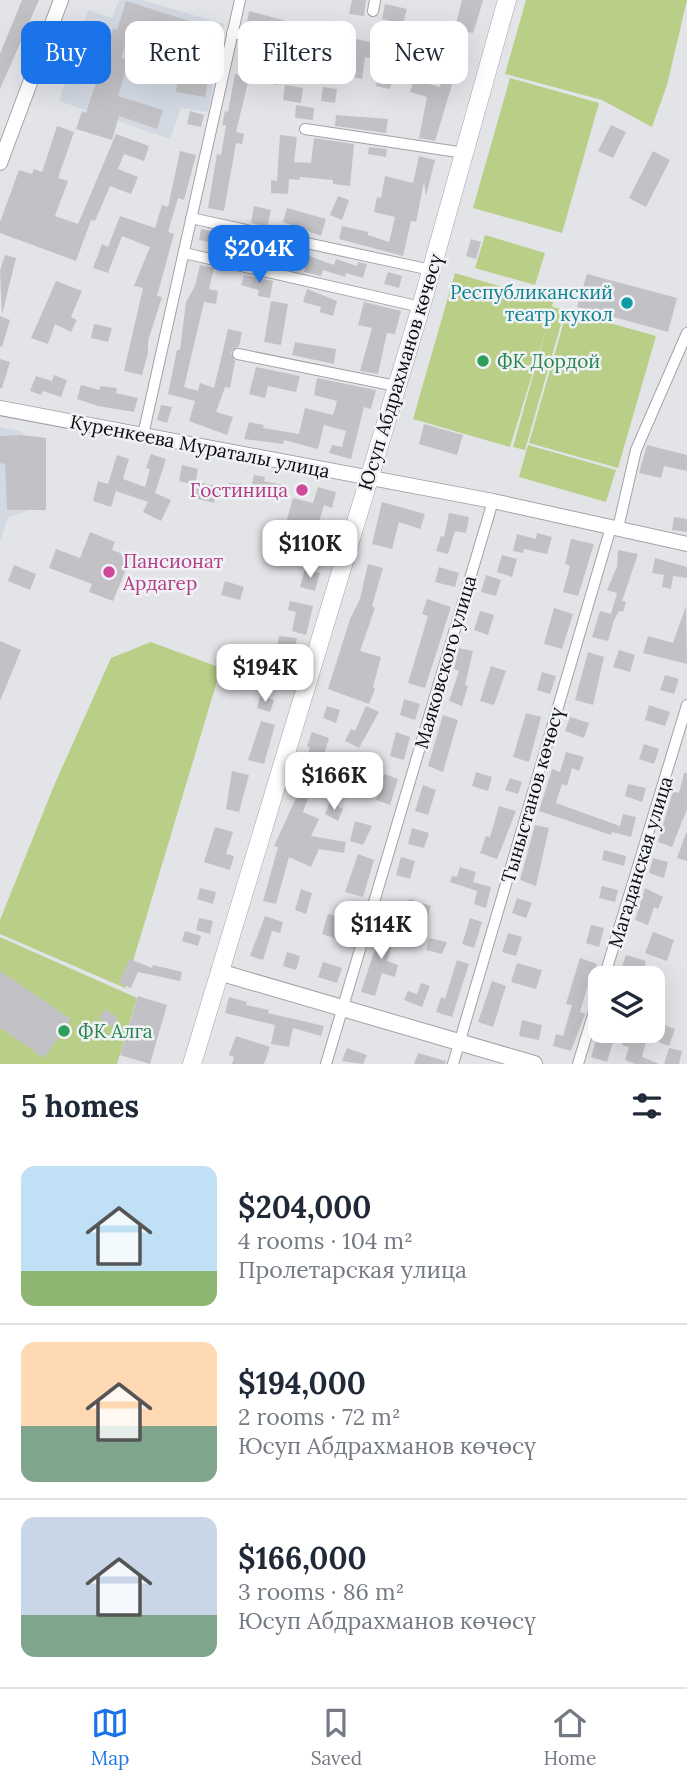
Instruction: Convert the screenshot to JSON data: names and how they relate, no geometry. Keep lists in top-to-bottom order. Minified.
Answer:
{"streets":{"main road":["Юсуп Абдрахманов көчөсү"],"street":["Куренкеева Мураталы улица","Маяковского улица","Тыныстанов көчөсү","Магаданская улица"]},"crossings":[["Юсуп Абдрахманов көчөсү","Куренкеева Мураталы улица"],["Куренкеева Мураталы улица","Маяковского улица"],["Куренкеева Мураталы улица","Тыныстанов көчөсү"]],"places":["Республиканский театр кукол","ФК Дордой","Гостиница","Пансионат Ардагер","ФК Алга"],"page":{"chip":["Buy","Rent","Filters","New"],"price":["$204K","$110K","$194K","$166K","$114K"],"heading":"5 homes","list":[{"name":"$204,000","note":"4 rooms · 104 m² · Пролетарская улица"},{"name":"$194,000","note":"2 rooms · 72 m² · Юсуп Абдрахманов көчөсү"},{"name":"$166,000","note":"3 rooms · 86 m² · Юсуп Абдрахманов көчөсү"}],"tabs":["Map","Saved","Home"]}}
